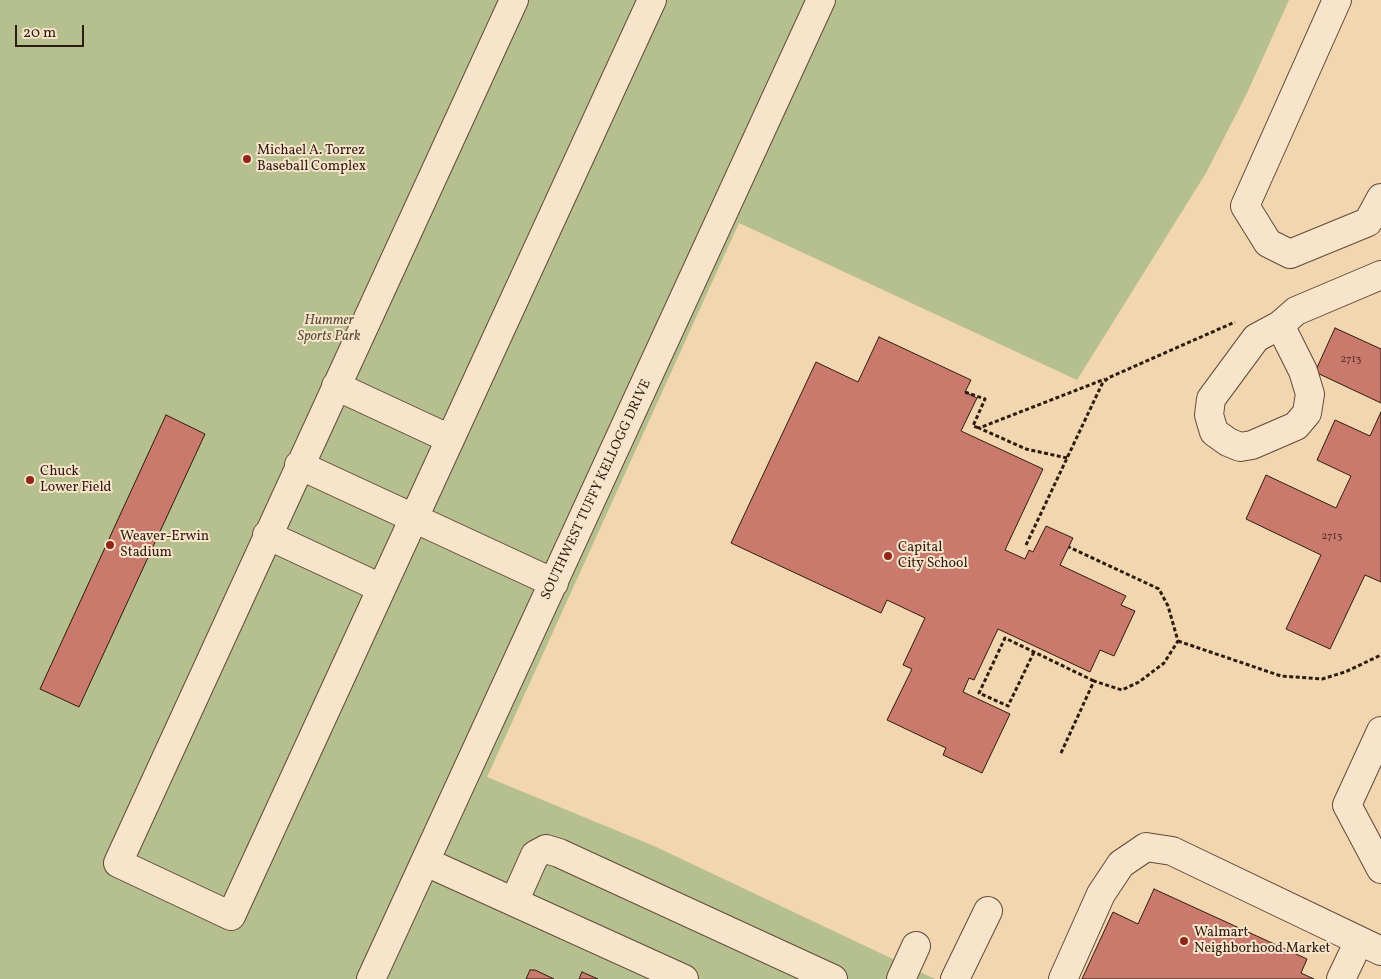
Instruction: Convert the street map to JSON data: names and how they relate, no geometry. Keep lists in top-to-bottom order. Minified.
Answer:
{"streets":{"street":["SOUTHWEST TUFFY KELLOGG DRIVE"]},"parks":["Hummer Sports Park"],"places":["Michael A. Torrez Baseball Complex","Chuck Lower Field","Weaver-Erwin Stadium","Capital City School","Walmart Neighborhood Market"],"house_numbers":["2713","2713"],"scale_bar":"20 m"}
